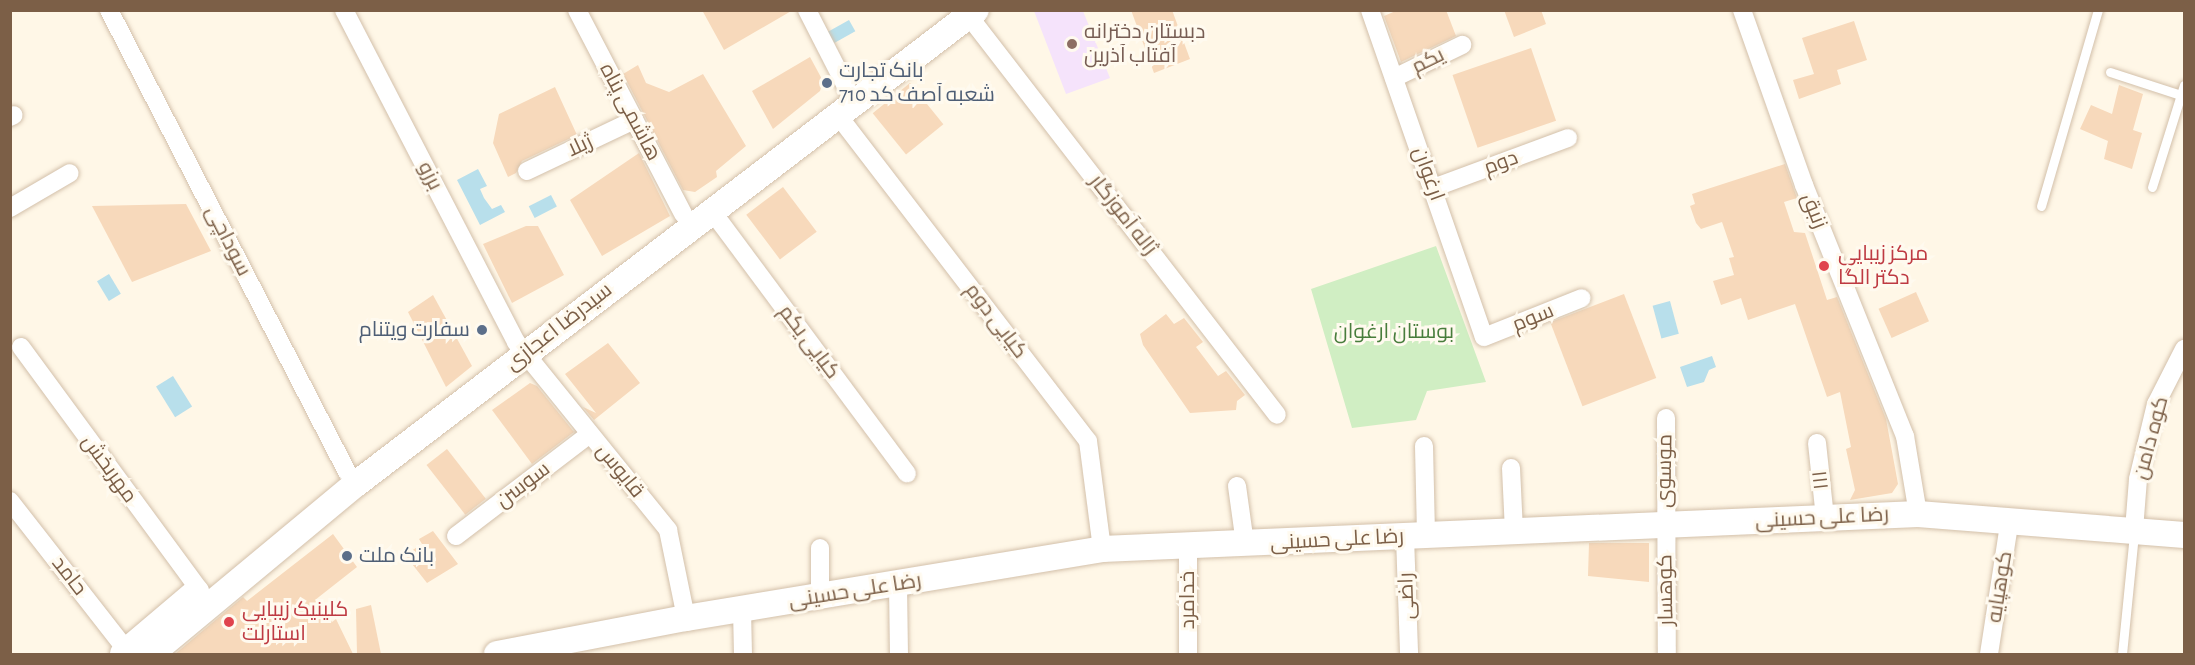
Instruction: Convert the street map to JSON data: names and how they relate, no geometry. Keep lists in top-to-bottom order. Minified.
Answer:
{"streets":{"main road":["سیدرضا اعجازی","رضا علی حسینی"],"street":["یکم","هاشمی پناه","ژیلا","دوم","ارغوان","برزو","زنبق","ژاله آموزگار","سوداچی","سوم","کیایی دوم","کیایی یکم","کوه دامن","مهربخش","قایوس","موسوی","۱۱۱","سوسن","حامد","کوهپایه","کوهسار","راضی","خدامرد"]},"crossings":[["یکم","ارغوان"],["هاشمی پناه","ژیلا"],["هاشمی پناه","سیدرضا اعجازی"],["دوم","ارغوان"],["ارغوان","سوم"],["برزو","سیدرضا اعجازی"],["برزو","قایوس"],["زنبق","رضا علی حسینی"],["ژاله آموزگار","سیدرضا اعجازی"],["سوداچی","سیدرضا اعجازی"],["کیایی دوم","سیدرضا اعجازی"],["کیایی دوم","رضا علی حسینی"],["سیدرضا اعجازی","کیایی یکم"],["سیدرضا اعجازی","مهربخش"],["سیدرضا اعجازی","قایوس"],["سیدرضا اعجازی","حامد"],["کوه دامن","رضا علی حسینی"],["قایوس","سوسن"],["قایوس","رضا علی حسینی"],["موسوی","رضا علی حسینی"],["موسوی","کوهسار"],["۱۱۱","رضا علی حسینی"],["رضا علی حسینی","کوهپایه"],["رضا علی حسینی","کوهسار"],["رضا علی حسینی","راضی"],["رضا علی حسینی","خدامرد"]],"parks":["بوستان ارغوان"],"places":["دبستان دخترانه آفتاب آذرین","بانک تجارت شعبه آصف کد 710","مرکز زیبایی دکتر الگا","سفارت ویتنام","بانک ملت","کلینیک زیبایی استارلت"]}
